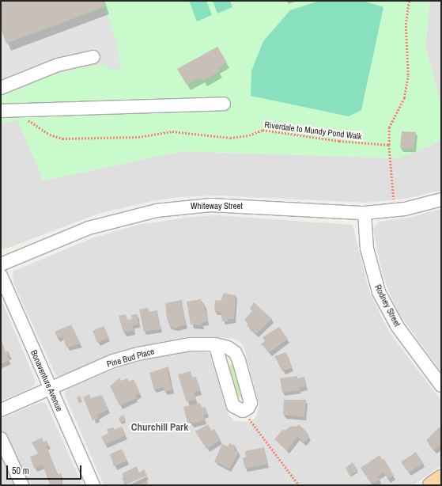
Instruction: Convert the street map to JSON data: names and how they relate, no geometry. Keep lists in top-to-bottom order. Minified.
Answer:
{"streets":{"street":["Whiteway Street","Rodney Street","Pine Bud Place","Bonaventure Avenue"],"path":["Riverdale to Mundy Pond Walk"]},"crossings":[["Whiteway Street","Rodney Street"],["Pine Bud Place","Bonaventure Avenue"]],"districts":["Churchill Park"],"scale_bar":"50 m"}
